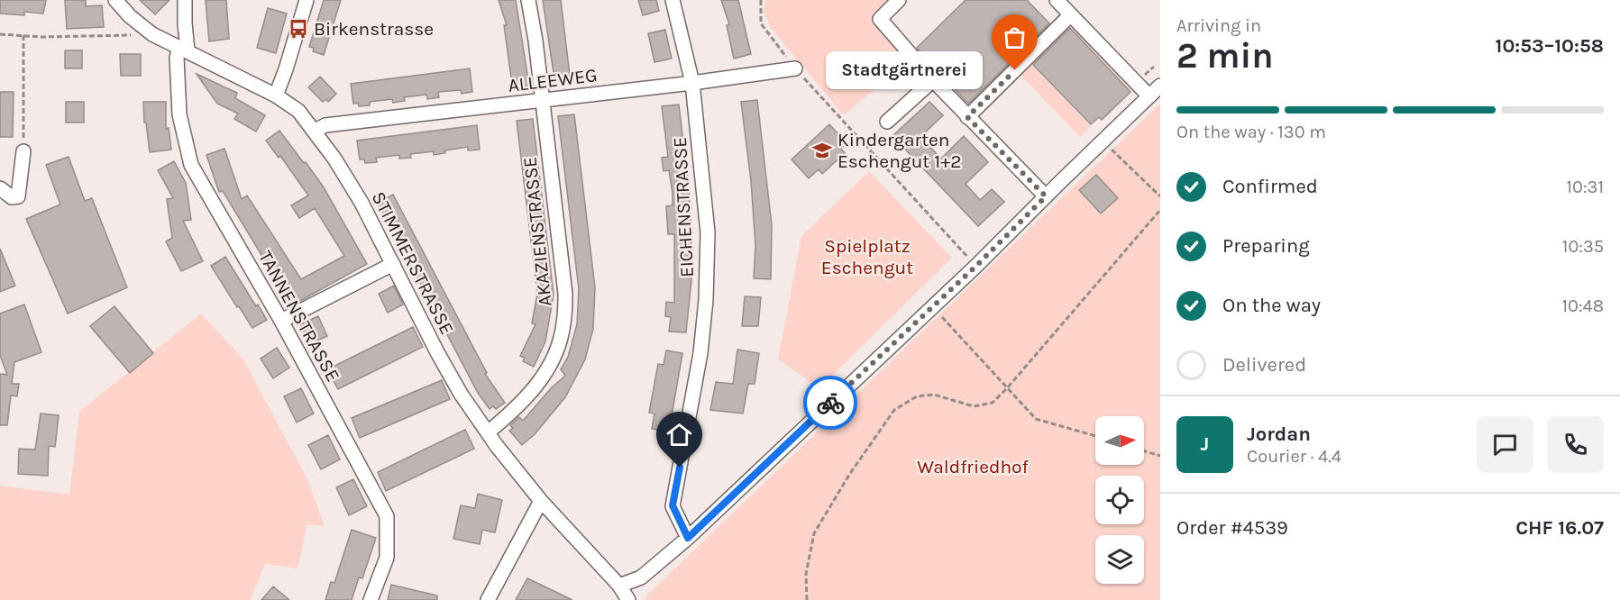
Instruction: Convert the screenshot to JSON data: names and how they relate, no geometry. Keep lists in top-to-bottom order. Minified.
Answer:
{"streets":{"street":["ALLEEWEG","EICHENSTRASSE","AKAZIENSTRASSE","STIMMERSTRASSE","TANNENSTRASSE"]},"crossings":[["ALLEEWEG","EICHENSTRASSE"],["ALLEEWEG","AKAZIENSTRASSE"],["ALLEEWEG","STIMMERSTRASSE"],["AKAZIENSTRASSE","STIMMERSTRASSE"],["STIMMERSTRASSE","TANNENSTRASSE"]],"parks":["Spielplatz Eschengut","Waldfriedhof"],"places":{"bus stop":["Birkenstrasse"],"other":["Stadtgärtnerei"],"school or university":["Kindergarten Eschengut 1+2"]},"north":"right","page":{"heading":["2 min","Arriving in","10:53–10:58"],"panel":["Jordan","Courier · 4.4","Order #4539","CHF 16.07"],"bubble":"Stadtgärtnerei","bar":"On the way · 130 m","list":[["Confirmed","10:31"],["Preparing","10:35"],["On the way","10:48"],"Delivered"],"round":"J"}}
